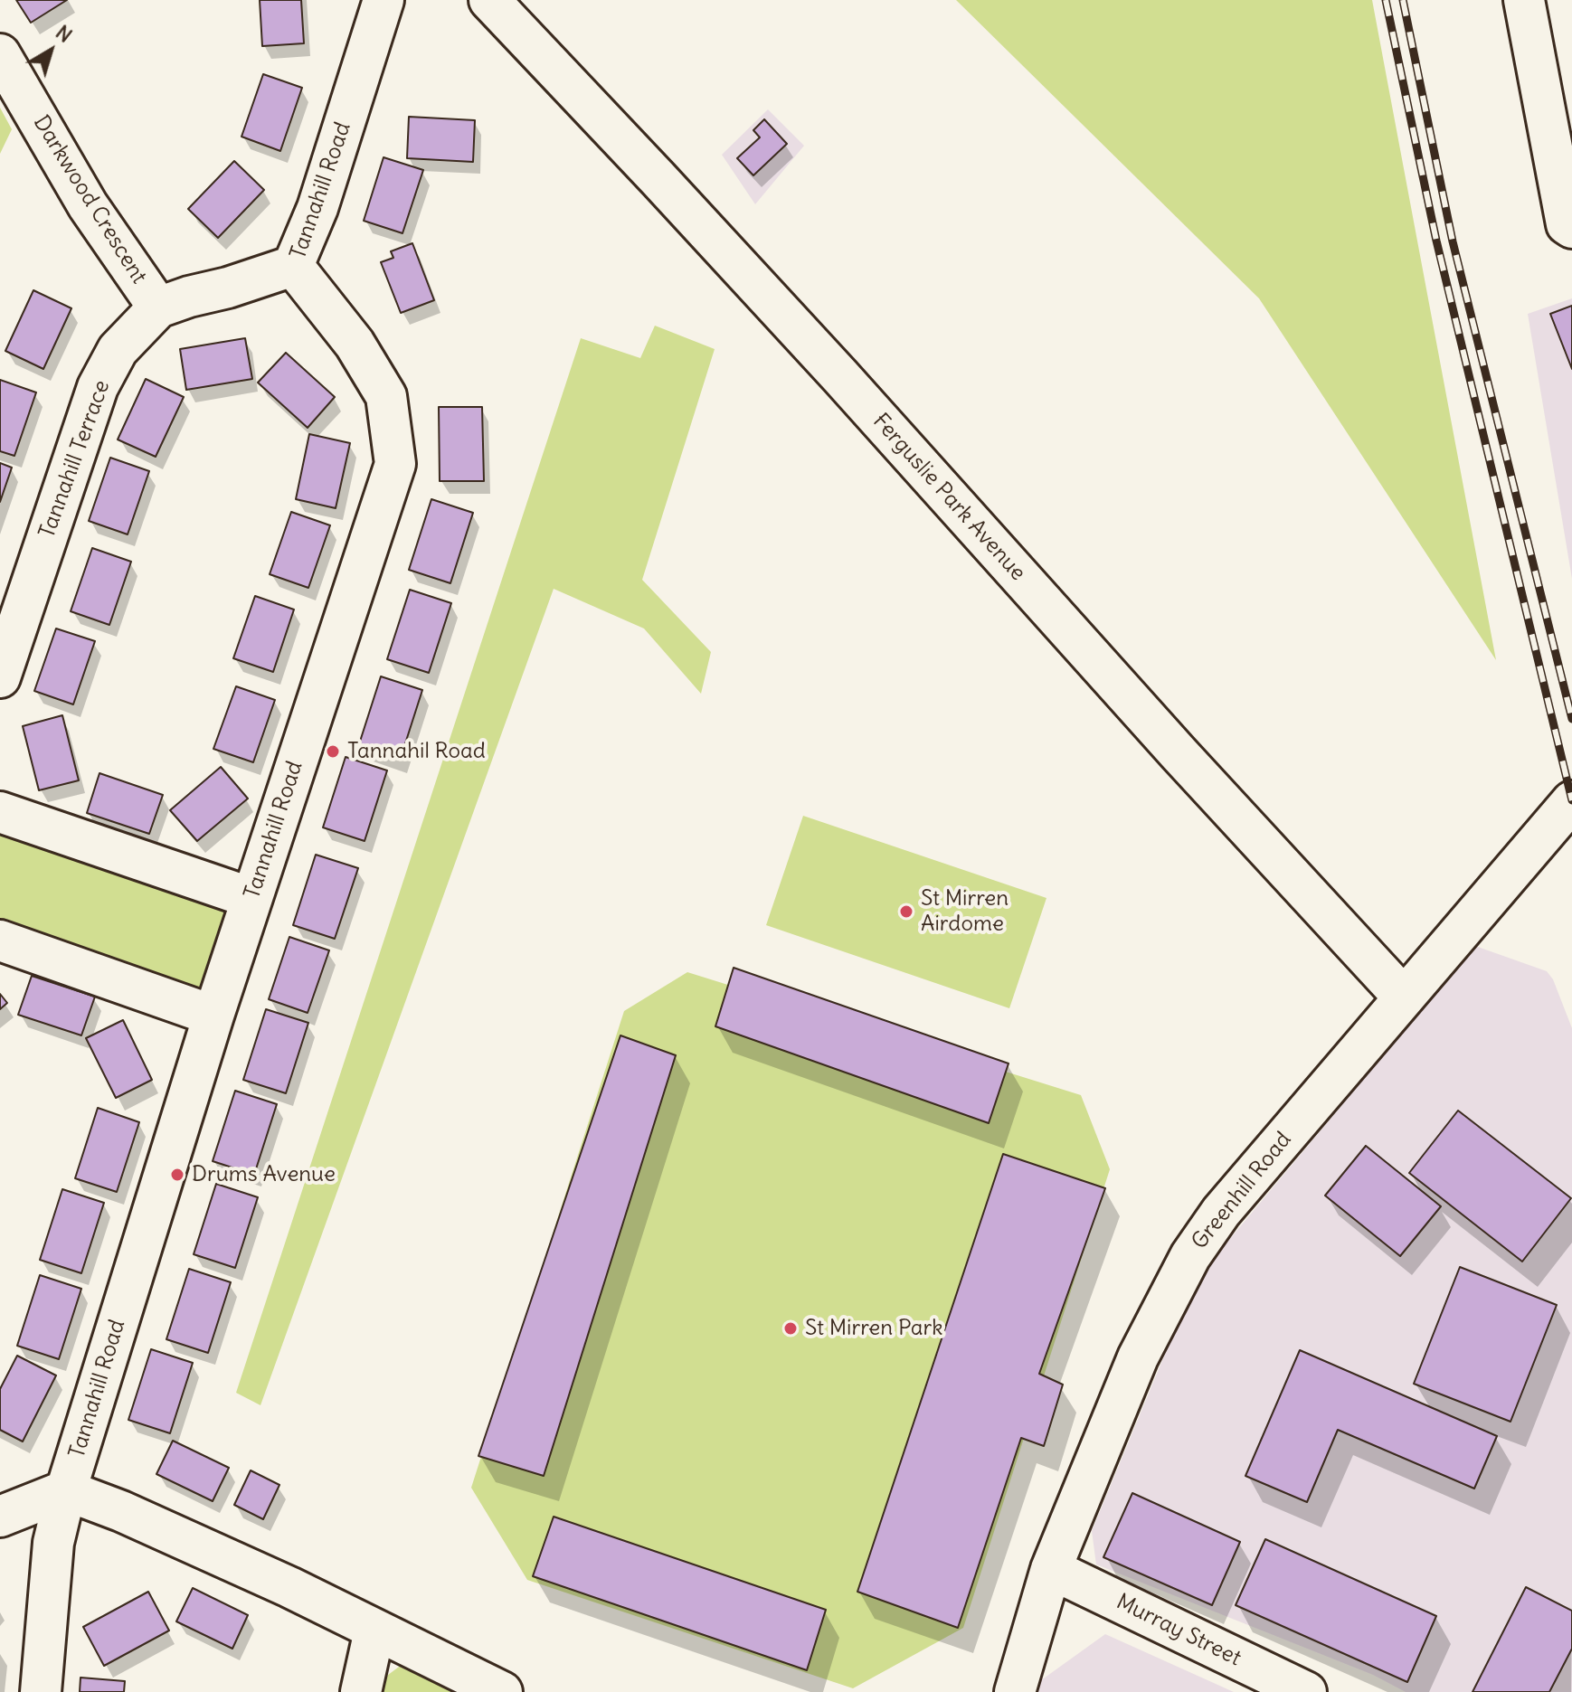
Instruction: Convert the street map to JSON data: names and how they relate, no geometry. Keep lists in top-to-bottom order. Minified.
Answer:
{"streets":{"street":["Tannahill Road","Darkwood Crescent","Tannahill Terrace","Ferguslie Park Avenue","Greenhill Road","Murray Street"]},"crossings":[["Tannahill Road","Tannahill Terrace"],["Darkwood Crescent","Tannahill Terrace"],["Ferguslie Park Avenue","Greenhill Road"],["Greenhill Road","Murray Street"]],"places":["Tannahil Road","St Mirren Airdome","Drums Avenue","St Mirren Park"],"north":"top right"}
